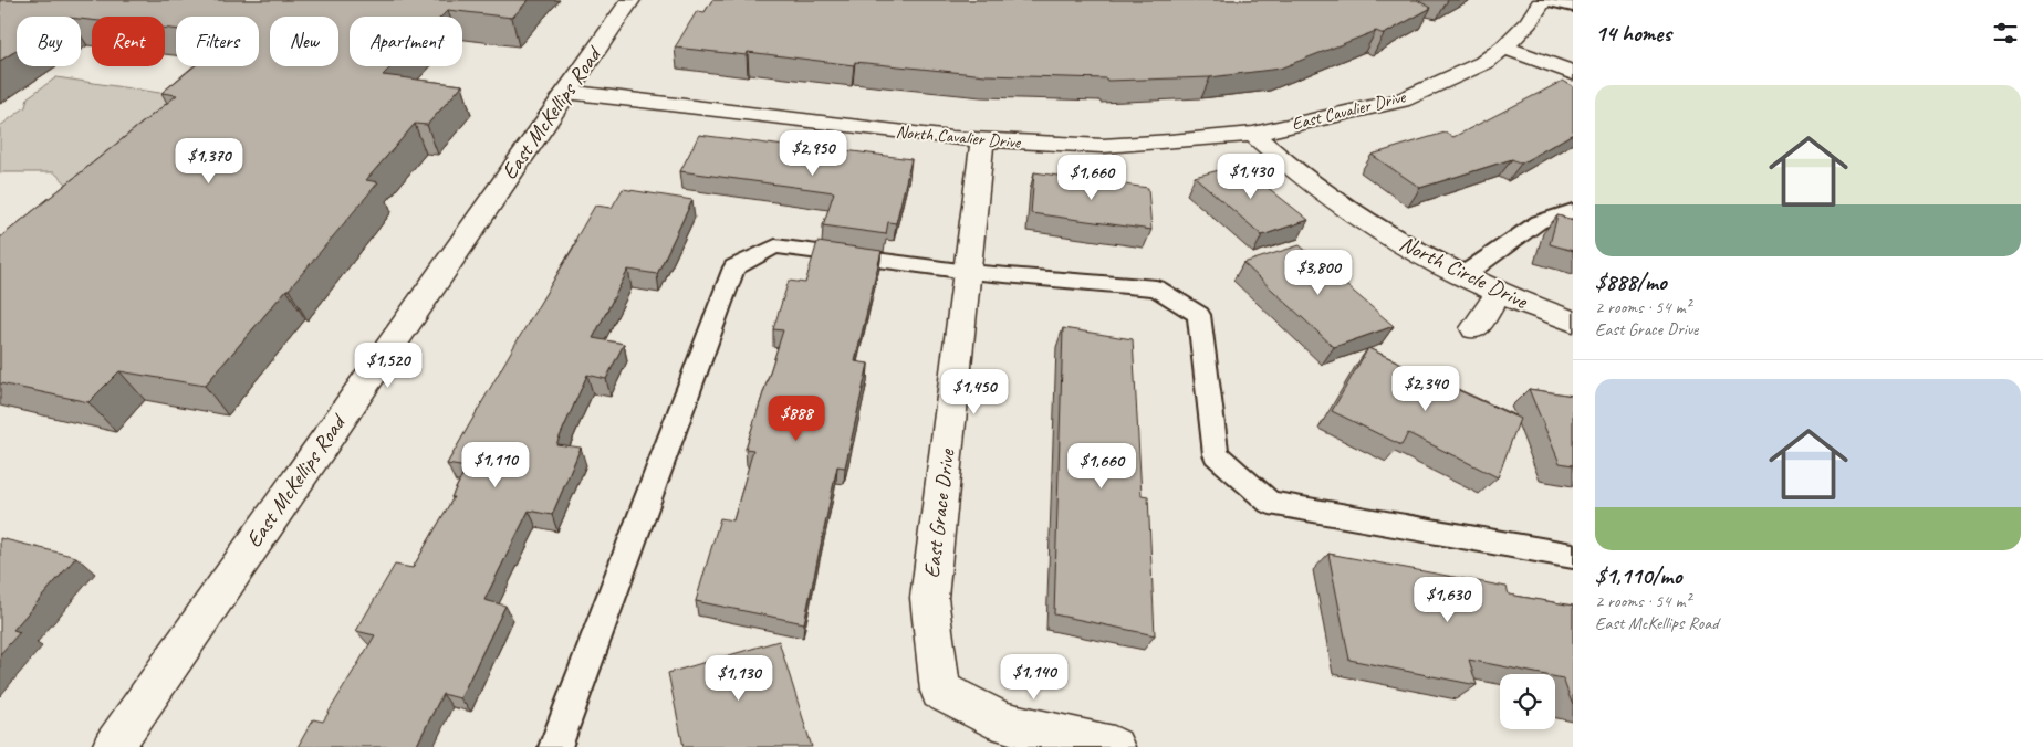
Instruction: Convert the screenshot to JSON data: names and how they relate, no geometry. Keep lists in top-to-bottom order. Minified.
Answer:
{"streets":{"street":["East Cavalier Drive","East McKellips Road","North Cavalier Drive","North Circle Drive","East Grace Drive"]},"crossings":[["East Cavalier Drive","North Cavalier Drive"],["East Cavalier Drive","North Circle Drive"],["East McKellips Road","North Cavalier Drive"],["North Cavalier Drive","North Circle Drive"],["North Cavalier Drive","East Grace Drive"]],"page":{"heading":"14 homes","chip":["Buy","Rent","Filters","New","Apartment"],"list":[{"name":"$888/mo","note":"2 rooms · 54 m² · East Grace Drive"},{"name":"$1,110/mo","note":"2 rooms · 54 m² · East McKellips Road"}],"price":["$2,950","$1,370","$1,430","$1,660","$3,800","$1,520","$2,340","$1,450","$888","$1,110","$1,660","$1,630","$1,140","$1,130"]}}
